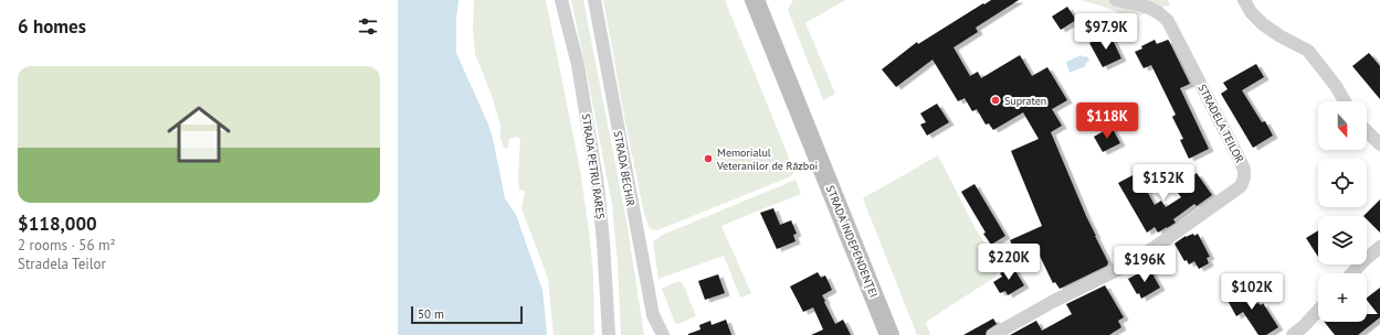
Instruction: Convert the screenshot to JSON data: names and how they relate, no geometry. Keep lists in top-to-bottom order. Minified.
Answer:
{"streets":{"main road":["STRADA INDEPENDENȚEI"],"street":["STRADELA TEILOR","STRADA PETRU RAREȘ","STRADA BECHIR"]},"places":["Supraten","Memorialul Veteranilor de Război"],"scale_bar":"50 m","north":"bottom","page":{"heading":"6 homes","price":["$97.9K","$118K","$152K","$220K","$196K","$102K"],"list":[{"name":"$118,000","note":"2 rooms · 56 m² · Stradela Teilor"}],"map_buttons":"+","scale":"50 m"}}
